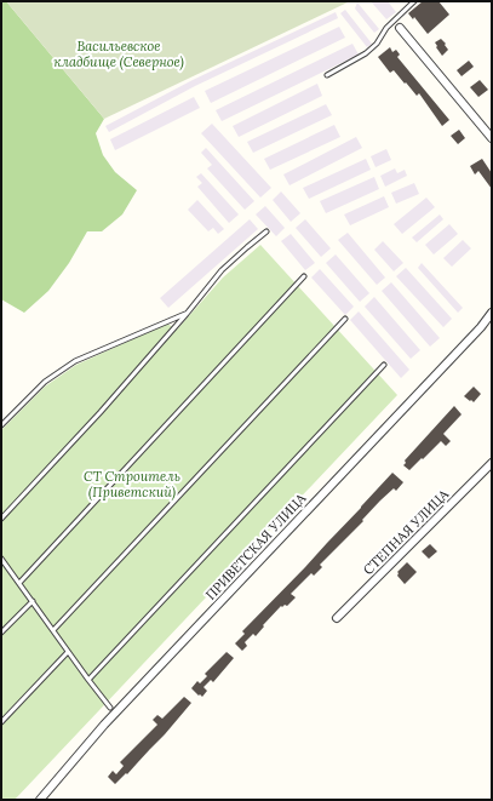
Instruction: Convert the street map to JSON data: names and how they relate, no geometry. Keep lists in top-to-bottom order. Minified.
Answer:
{"streets":{"street":["СТЕПНАЯ УЛИЦА","ПРИВЕТСКАЯ УЛИЦА"]},"parks":["Васильевское кладбище (Северное)","СТ Строитель (Приветский)"]}
